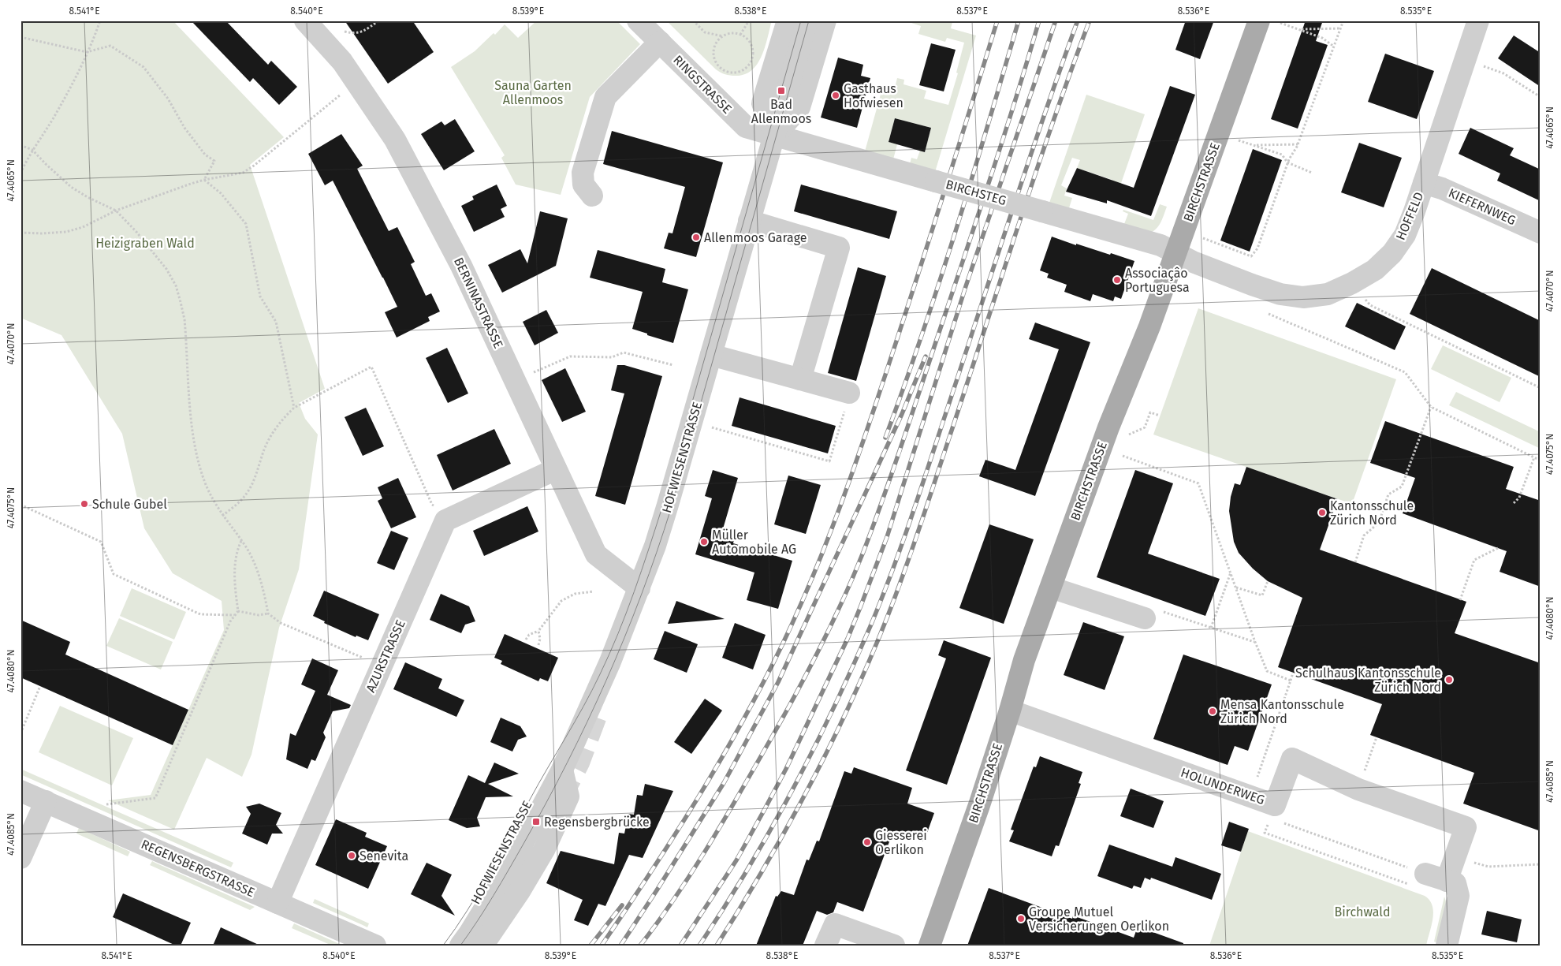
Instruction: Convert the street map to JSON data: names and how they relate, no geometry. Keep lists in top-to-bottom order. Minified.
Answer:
{"streets":{"main road":["BIRCHSTRASSE"],"street":["RINGSTRASSE","BIRCHSTEG","KIEFERNWEG","HOFFELD","BERNINASTRASSE","HOFWIESENSTRASSE","AZURSTRASSE","HOLUNDERWEG","REGENSBERGSTRASSE"]},"crossings":[["RINGSTRASSE","BIRCHSTEG"],["RINGSTRASSE","HOFWIESENSTRASSE"],["BIRCHSTRASSE","BIRCHSTEG"],["BIRCHSTRASSE","HOFFELD"],["BIRCHSTRASSE","HOLUNDERWEG"],["BIRCHSTEG","HOFFELD"],["BIRCHSTEG","HOFWIESENSTRASSE"],["KIEFERNWEG","HOFFELD"],["BERNINASTRASSE","HOFWIESENSTRASSE"],["BERNINASTRASSE","AZURSTRASSE"],["AZURSTRASSE","REGENSBERGSTRASSE"]],"parks":["Sauna Garten Allenmoos","Heizigraben Wald","Birchwald"],"places":{"transit":["Bad Allenmoos","Regensbergbrücke"],"other":["Gasthaus Hofwiesen","Allenmoos Garage","Associaçâo Portuguesa","Schule Gubel","Kantonsschule Zürich Nord","Müller Automobile AG","Schulhaus Kantonsschule Zürich Nord","Mensa Kantonsschule Zürich Nord","Giesserei Oerlikon","Senevita","Groupe Mutuel Versicherungen Oerlikon"]},"coordinates":["8.541°E","8.540°E","8.539°E","8.538°E","8.537°E","8.536°E","8.535°E","47.4065°N","47.4070°N","47.4075°N","47.4080°N","47.4085°N"]}
